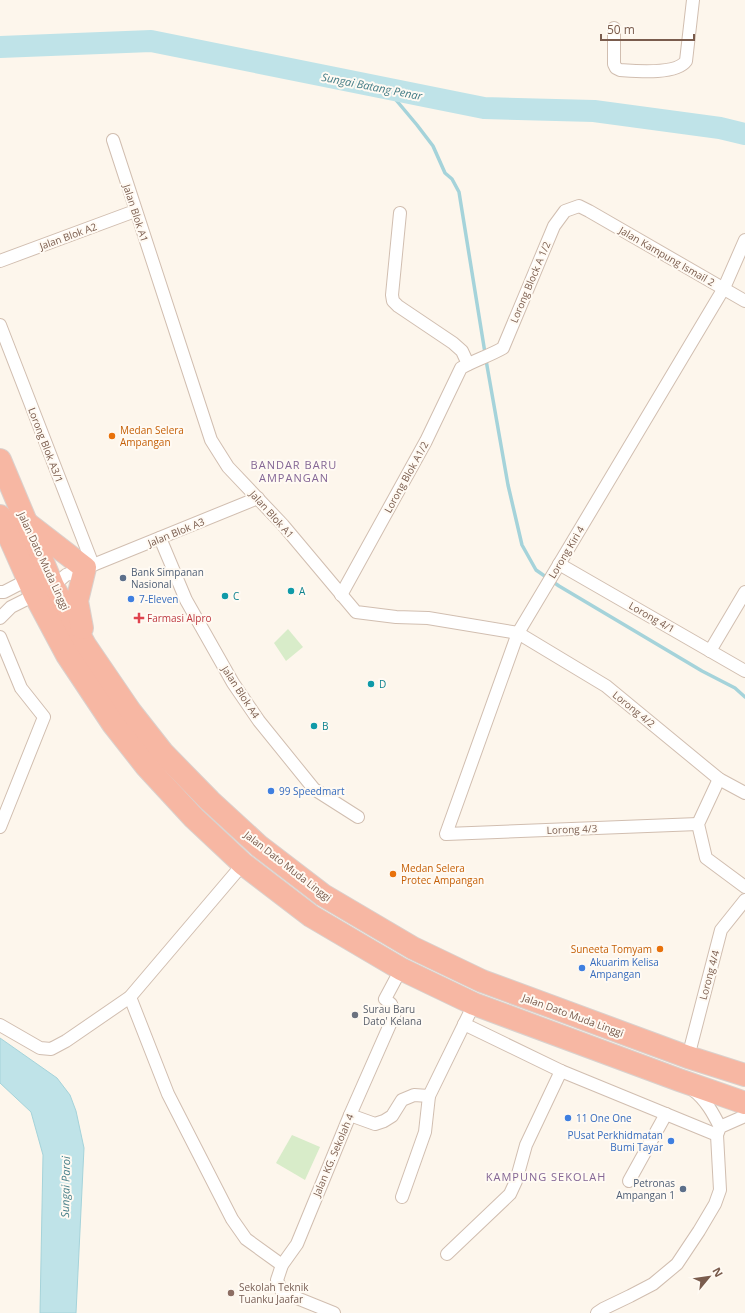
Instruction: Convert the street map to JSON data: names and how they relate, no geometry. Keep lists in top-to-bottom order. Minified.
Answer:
{"streets":{"highway":["Jalan Dato Muda Linggi"],"street":["Jalan Blok A1","Jalan Blok A2","Jalan Kampung Ismail 2","Lorong Block A 1/2","Lorong Blok A3/1","Lorong Blok A1/2","Jalan Blok A3","Lorong Kiri 4","Lorong 4/1","Jalan Blok A4","Lorong 4/2","Lorong 4/3","Lorong 4/4","Jalan KG. Sekolah 4"]},"crossings":[["Jalan Blok A1","Jalan Blok A2"],["Jalan Blok A1","Lorong Blok A1/2"],["Jalan Blok A1","Jalan Blok A3"],["Jalan Blok A1","Lorong Kiri 4"],["Jalan Blok A1","Lorong 4/2"],["Jalan Kampung Ismail 2","Lorong Block A 1/2"],["Jalan Kampung Ismail 2","Lorong Kiri 4"],["Lorong Block A 1/2","Lorong Blok A1/2"],["Lorong Blok A3/1","Jalan Blok A3"],["Lorong Blok A3/1","Jalan Dato Muda Linggi"],["Jalan Blok A3","Jalan Dato Muda Linggi"],["Jalan Blok A3","Jalan Blok A4"],["Lorong Kiri 4","Lorong 4/1"],["Lorong Kiri 4","Lorong 4/2"],["Lorong Kiri 4","Lorong 4/3"],["Jalan Dato Muda Linggi","Lorong 4/4"],["Jalan Dato Muda Linggi","Jalan KG. Sekolah 4"]],"districts":["BANDAR BARU AMPANGAN","KAMPUNG SEKOLAH"],"water":["Sungai Batang Penar","Sungai Paroi"],"places":{"other":["Medan Selera Ampangan","Bank Simpanan Nasional","A","C","7-Eleven","D","B","99 Speedmart","Medan Selera Protec Ampangan","Suneeta Tomyam","Akuarim Kelisa Ampangan","Surau Baru Dato' Kelana","11 One One","PUsat Perkhidmatan Bumi Tayar","Petronas Ampangan 1","Sekolah Teknik Tuanku Jaafar"],"health":["Farmasi Alpro"]},"scale_bar":"50 m","north":"top right"}
